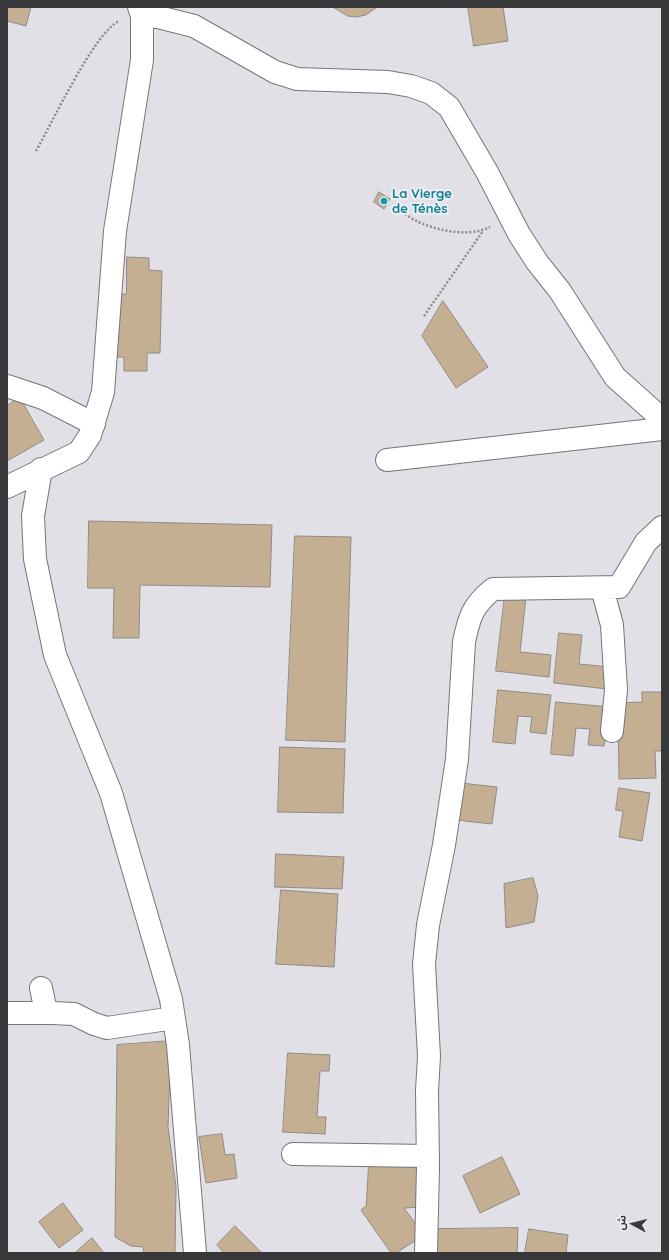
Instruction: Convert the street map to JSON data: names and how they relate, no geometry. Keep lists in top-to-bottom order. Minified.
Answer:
{"places":["La Vierge de Ténès"],"north":"left"}
